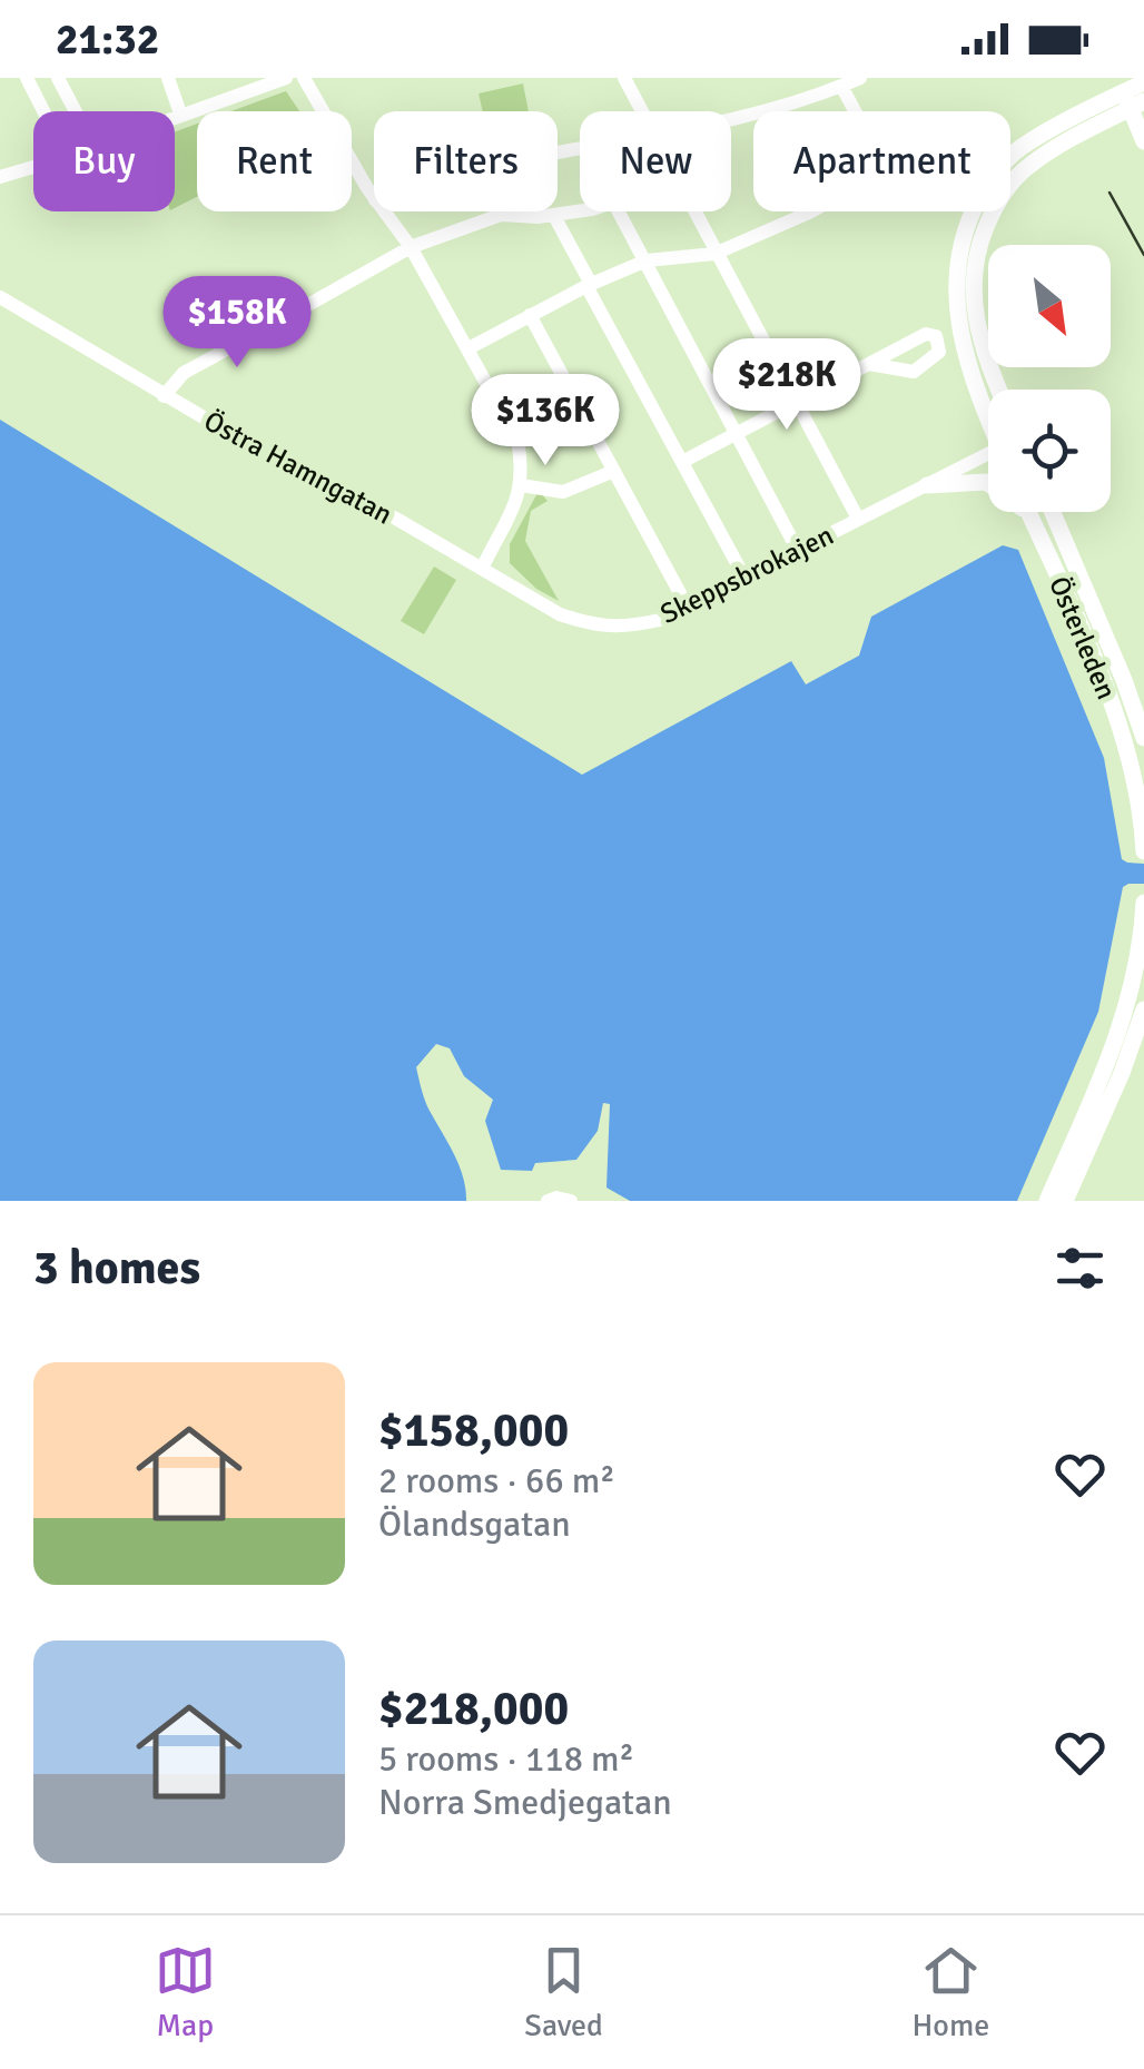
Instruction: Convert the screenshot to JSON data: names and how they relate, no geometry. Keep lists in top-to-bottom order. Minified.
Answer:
{"streets":{"main road":["Österleden"],"street":["Östra Hamngatan","Skeppsbrokajen"]},"crossings":[["Östra Hamngatan","Skeppsbrokajen"]],"north":"bottom right","page":{"status":"21:32","chip":["Buy","Rent","Filters","New","Apartment"],"price":["$158K","$218K","$136K"],"heading":"3 homes","list":[{"name":"$158,000","note":"2 rooms · 66 m² · Ölandsgatan"},{"name":"$218,000","note":"5 rooms · 118 m² · Norra Smedjegatan"}],"tabs":["Map","Saved","Home"]}}
